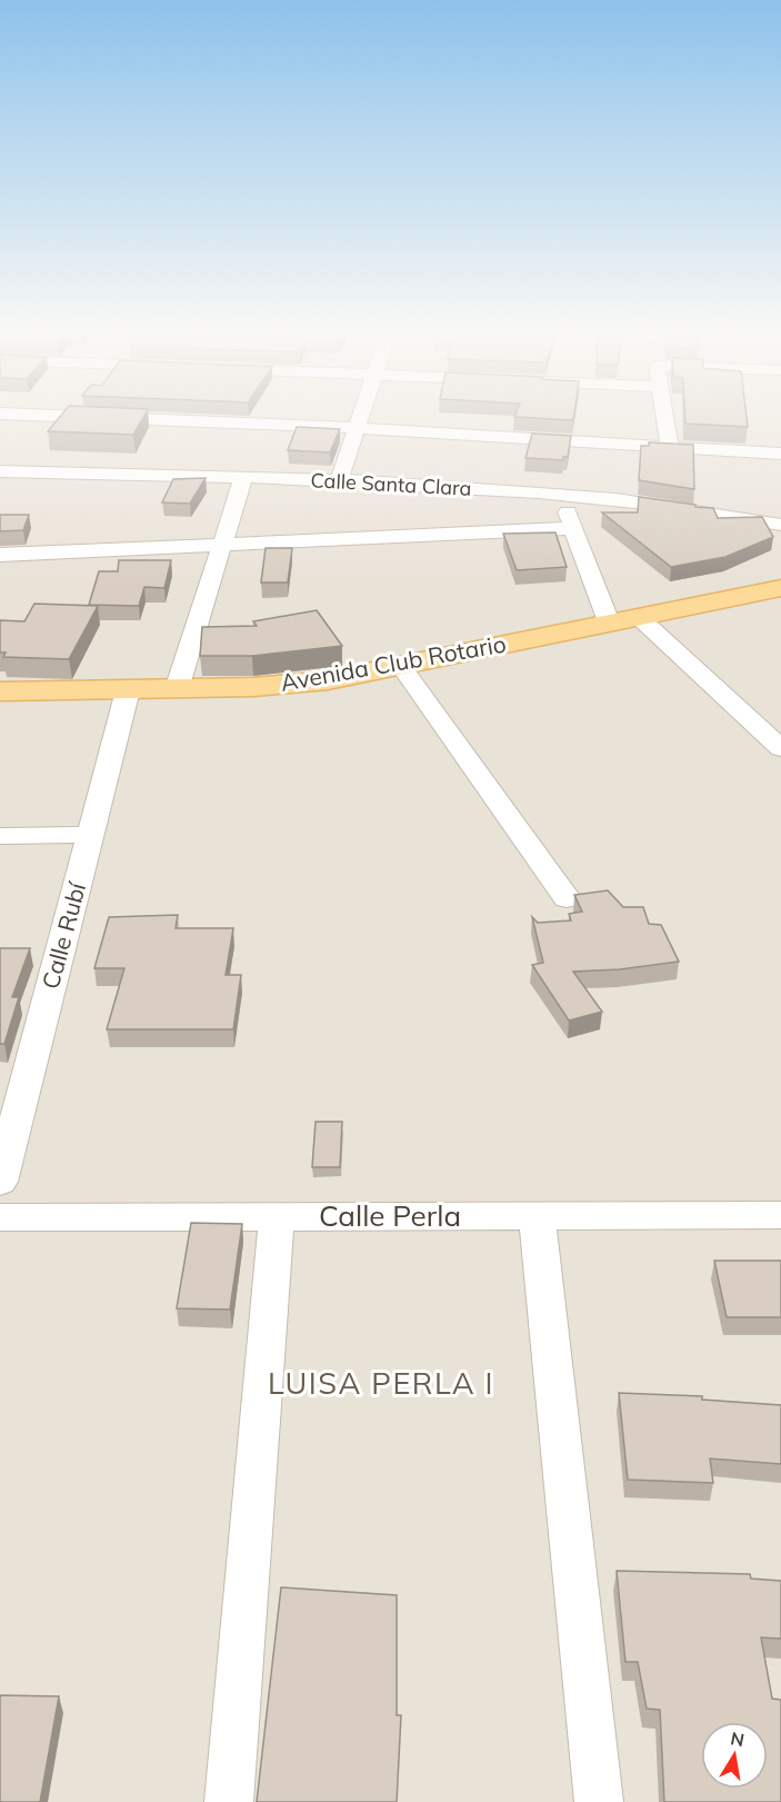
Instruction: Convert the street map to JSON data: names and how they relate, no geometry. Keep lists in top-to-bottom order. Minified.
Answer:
{"streets":{"main road":["Avenida Club Rotario"],"street":["Calle Santa Clara","Calle Rubí","Calle Perla"]},"crossings":[["Avenida Club Rotario","Calle Rubí"]],"districts":["LUISA PERLA I"],"north":"top"}
